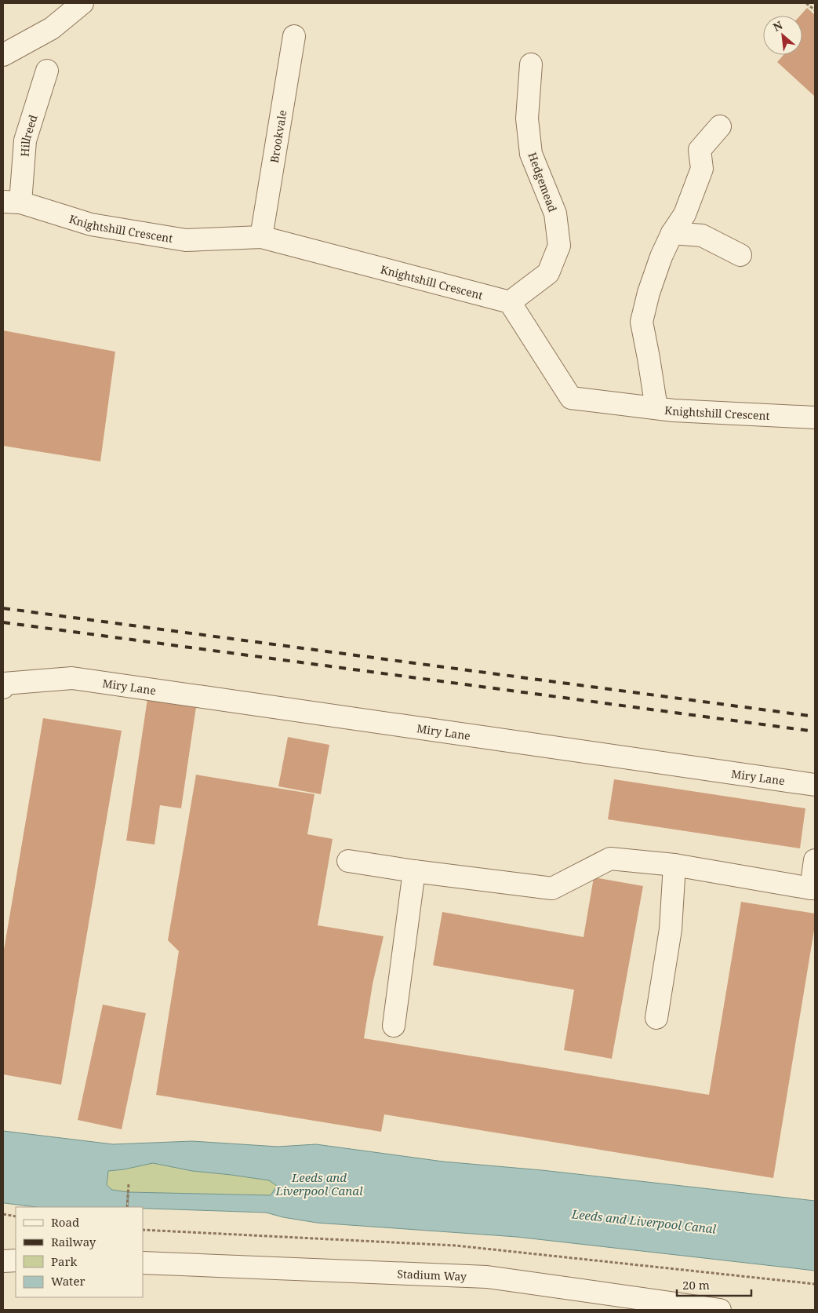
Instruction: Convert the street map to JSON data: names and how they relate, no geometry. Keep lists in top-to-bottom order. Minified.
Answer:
{"streets":{"street":["Hillreed","Brookvale","Hedgemead","Knightshill Crescent","Miry Lane","Stadium Way"]},"crossings":[["Hillreed","Knightshill Crescent"],["Brookvale","Knightshill Crescent"],["Hedgemead","Knightshill Crescent"]],"water":["Leeds and Liverpool Canal"],"legend":["Road","Railway","Park","Water"],"scale_bar":"20 m","north":"top left"}
